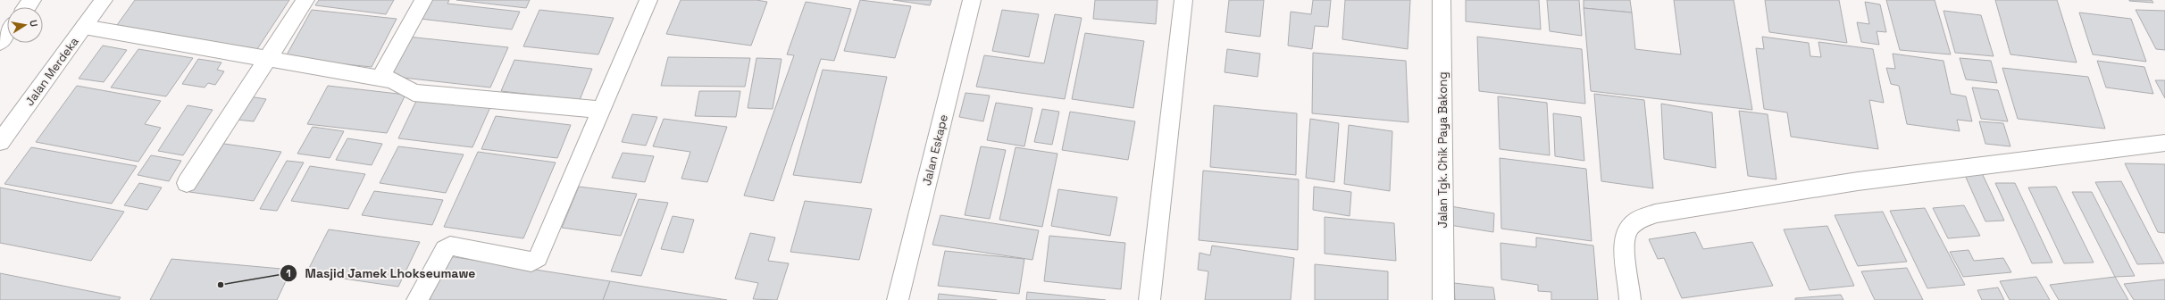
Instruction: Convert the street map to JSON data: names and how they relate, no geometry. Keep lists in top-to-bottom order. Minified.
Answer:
{"streets":{"street":["Jalan Merdeka","Jalan Eskape","Jalan Tgk. Chik Paya Bakong"]},"places":["Masjid Jamek Lhokseumawe"],"north":"right"}
